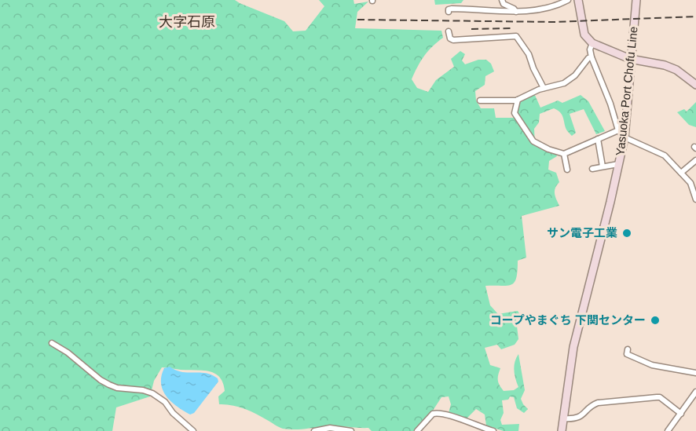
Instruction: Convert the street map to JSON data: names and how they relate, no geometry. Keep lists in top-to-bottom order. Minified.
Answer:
{"streets":{"main road":["Yasuoka Port Chofu Line"]},"districts":["大字石原"],"places":["サン電子工業","コープやまぐち 下関センター"]}
